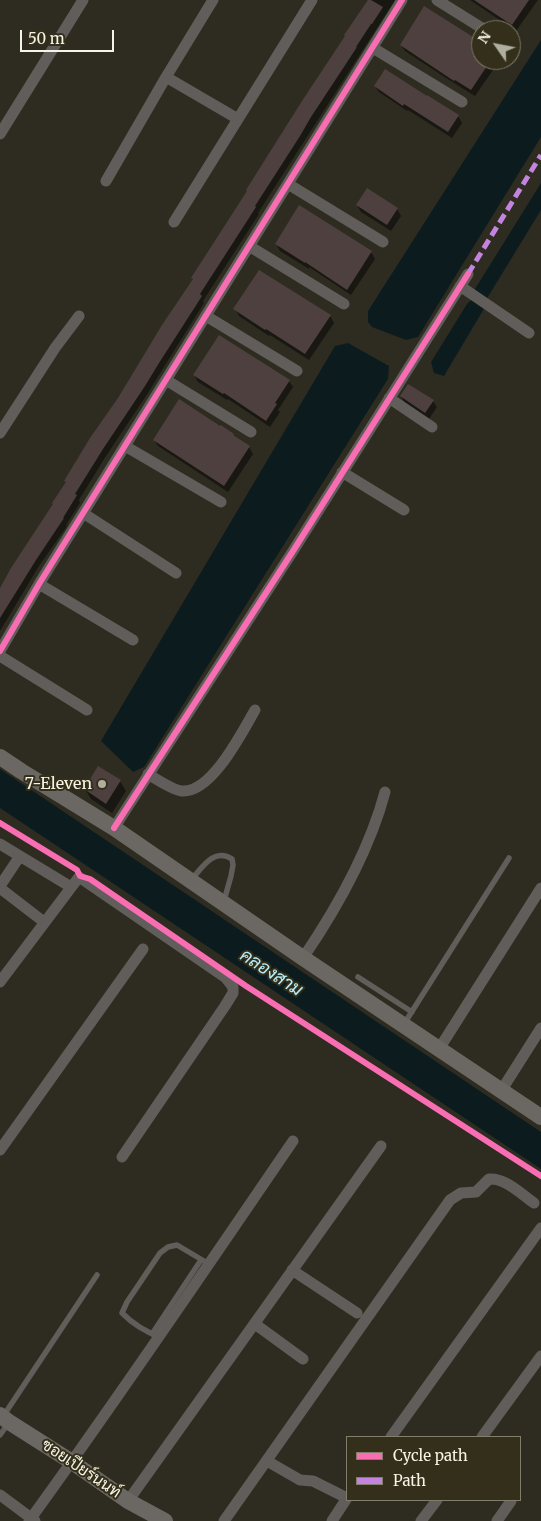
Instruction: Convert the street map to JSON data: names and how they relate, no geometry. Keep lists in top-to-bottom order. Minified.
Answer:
{"streets":{"street":["ซอยเปียร์นนท์"]},"water":["คลองสาม"],"places":["7-Eleven"],"legend":["Cycle path","Path"],"scale_bar":"50 m","north":"top left"}
